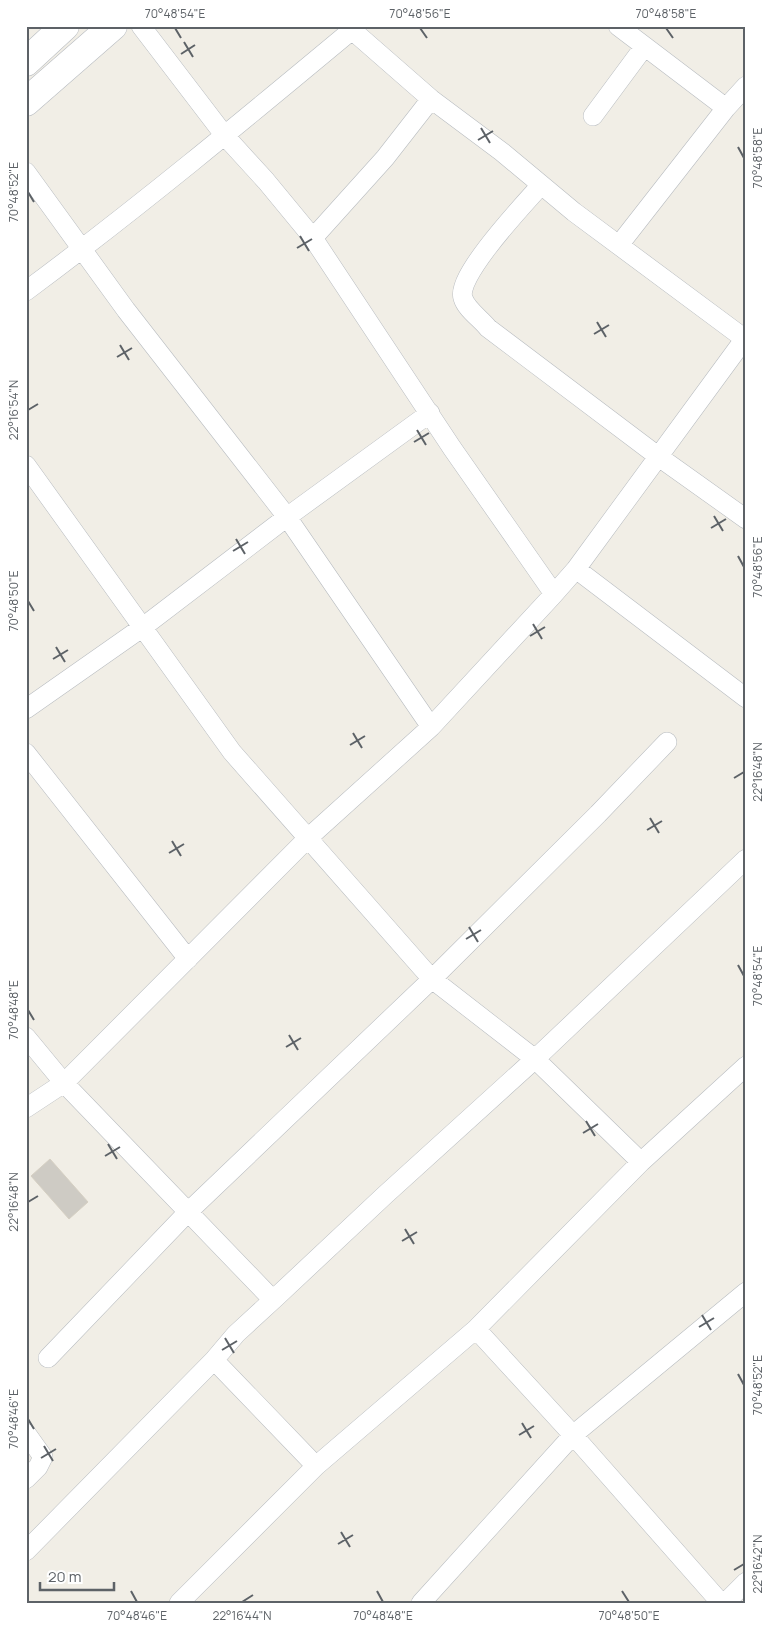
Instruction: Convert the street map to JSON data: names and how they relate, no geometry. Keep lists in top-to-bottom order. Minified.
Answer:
{"scale_bar":"20 m","coordinates":["70°48'54\"E","70°48'56\"E","70°48'58\"E","70°48'52\"E","22°16'54\"N","70°48'50\"E","22°16'48\"N","70°48'48\"E","70°48'46\"E","22°16'42\"N","22°16'44\"N"]}
